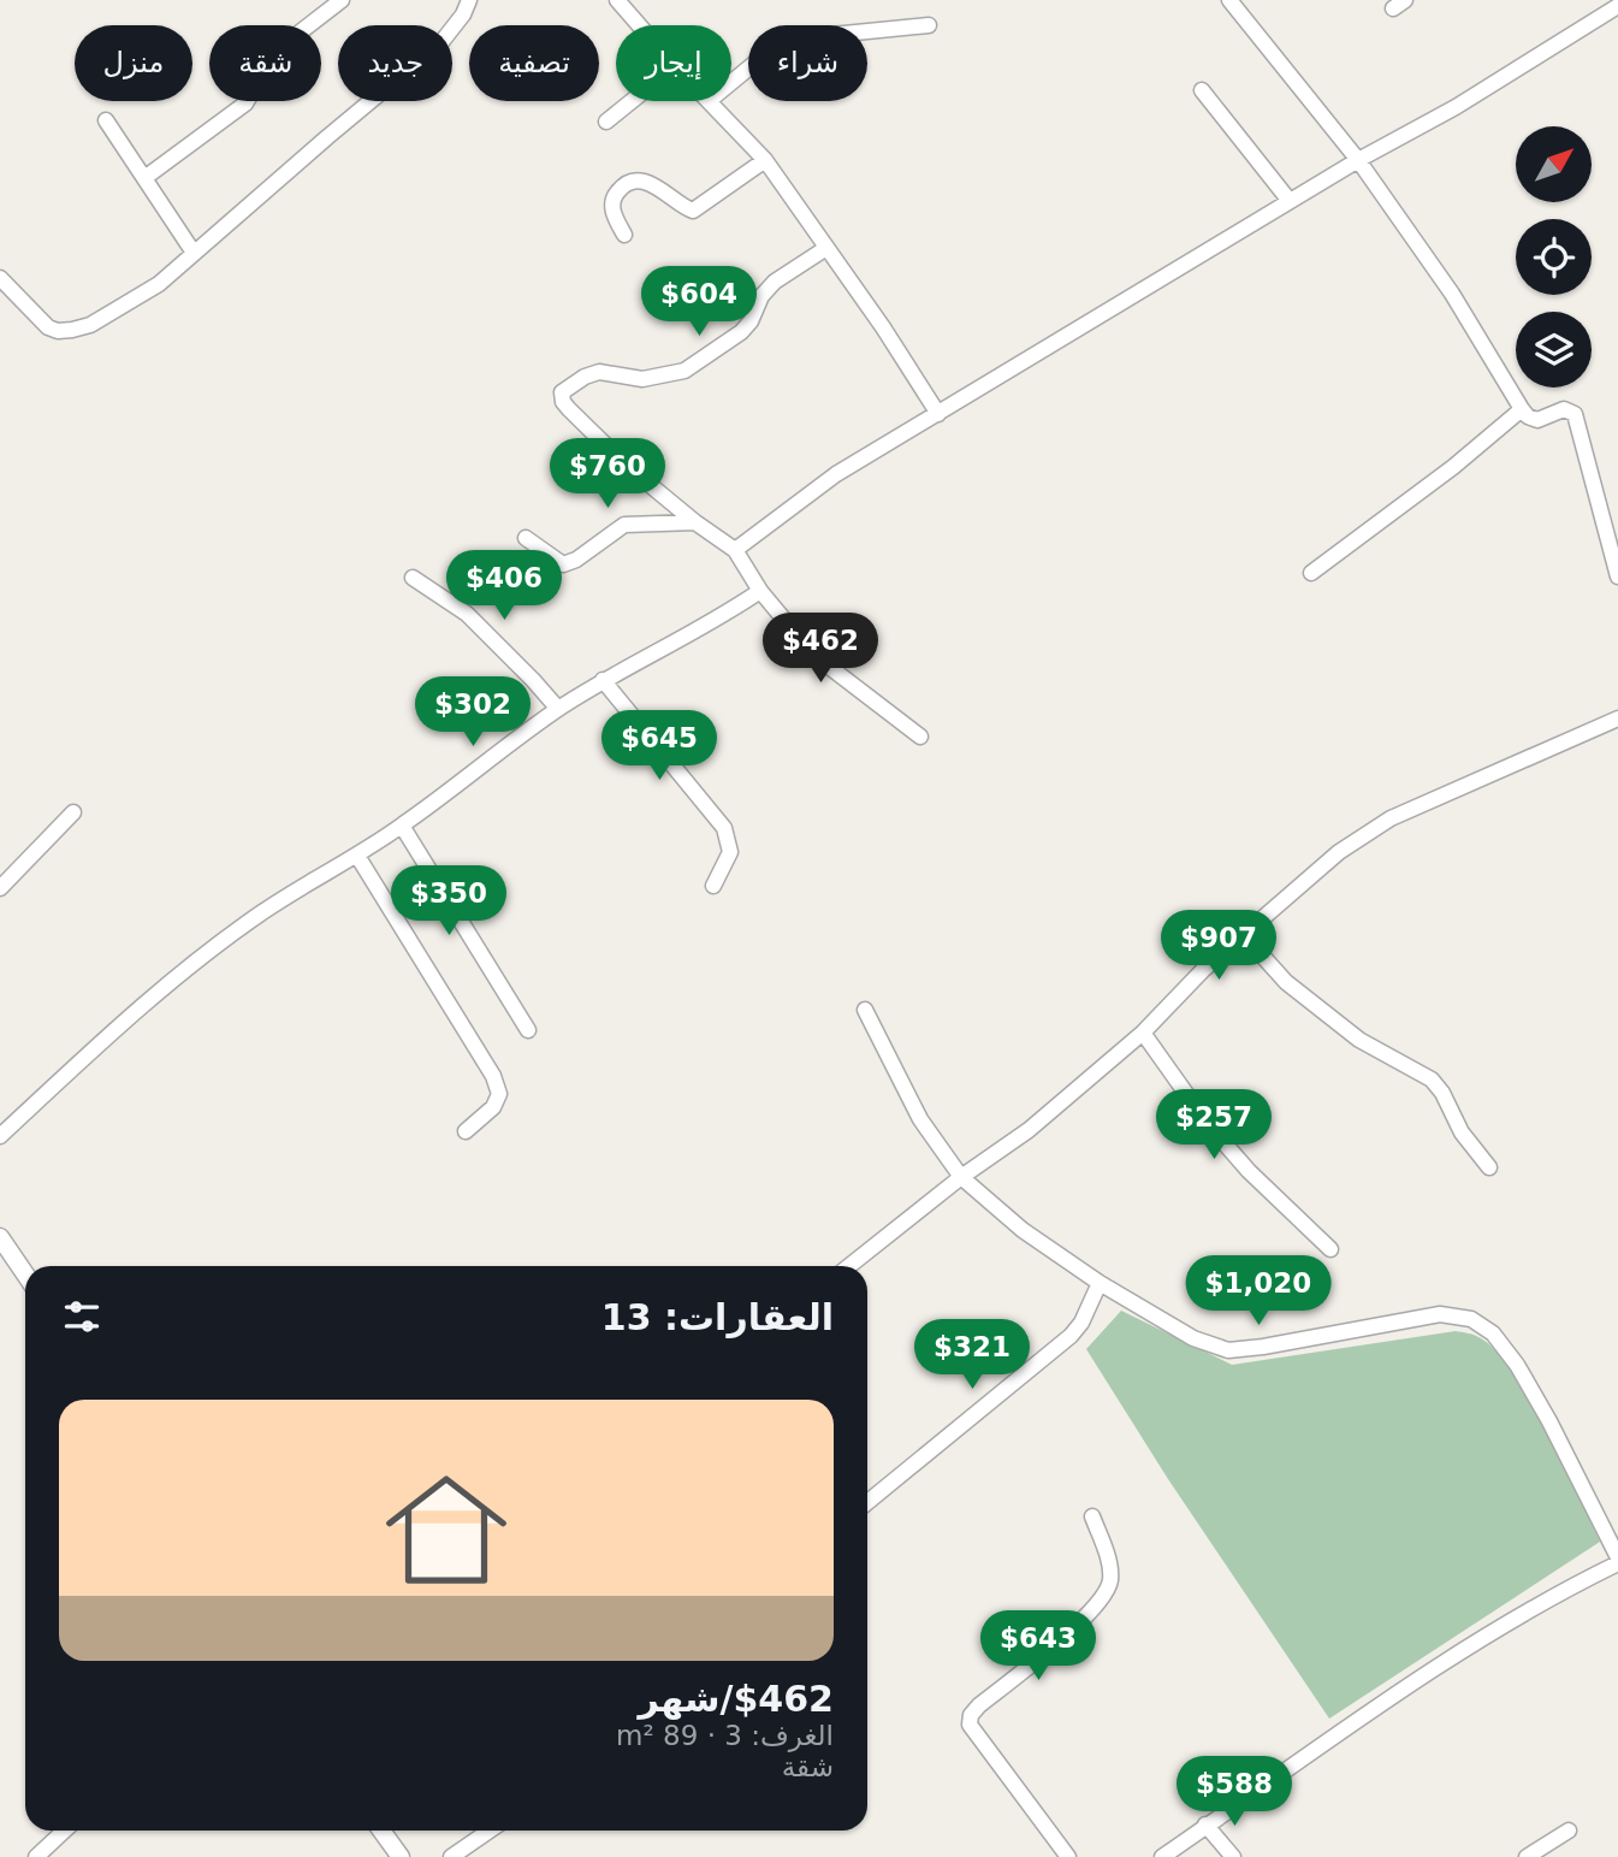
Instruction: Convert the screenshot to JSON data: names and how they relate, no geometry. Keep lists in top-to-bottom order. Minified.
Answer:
{"north":"top right","page":{"chip":["شراء","إيجار","تصفية","جديد","شقة","منزل"],"price":["$604","$760","$406","$462","$302","$645","$350","$907","$257","$1,020","$321","$643","$588"],"heading":"العقارات: 13","list":[{"name":"$462/شهر","note":"الغرف: 3 · 89 m² · شقة"}]}}
